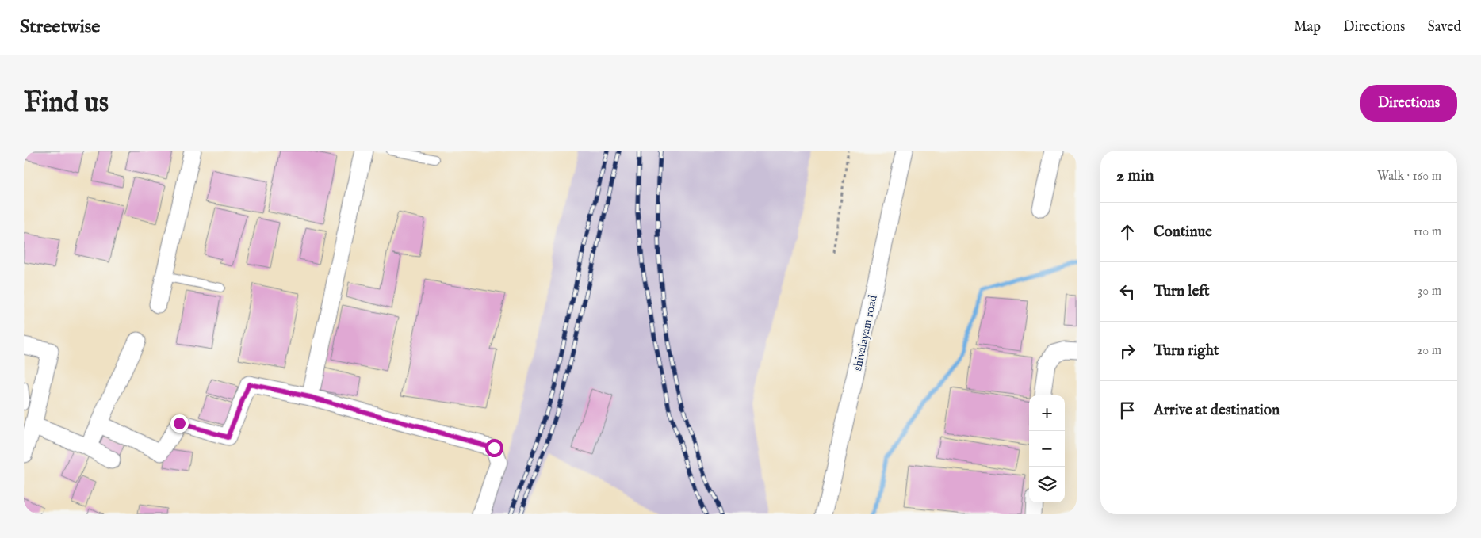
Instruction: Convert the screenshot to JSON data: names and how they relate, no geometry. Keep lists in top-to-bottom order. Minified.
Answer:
{"streets":{"street":["shivalayam road"]},"page":{"header":"Streetwise","nav":["Map","Directions","Saved"],"buttons":"Directions","title":"Find us","heading":["2 min","Walk · 160 m"],"list":[["Continue","110 m"],["Turn left","30 m"],["Turn right","20 m"],"Arrive at destination"],"map_buttons":["+","−"]}}
